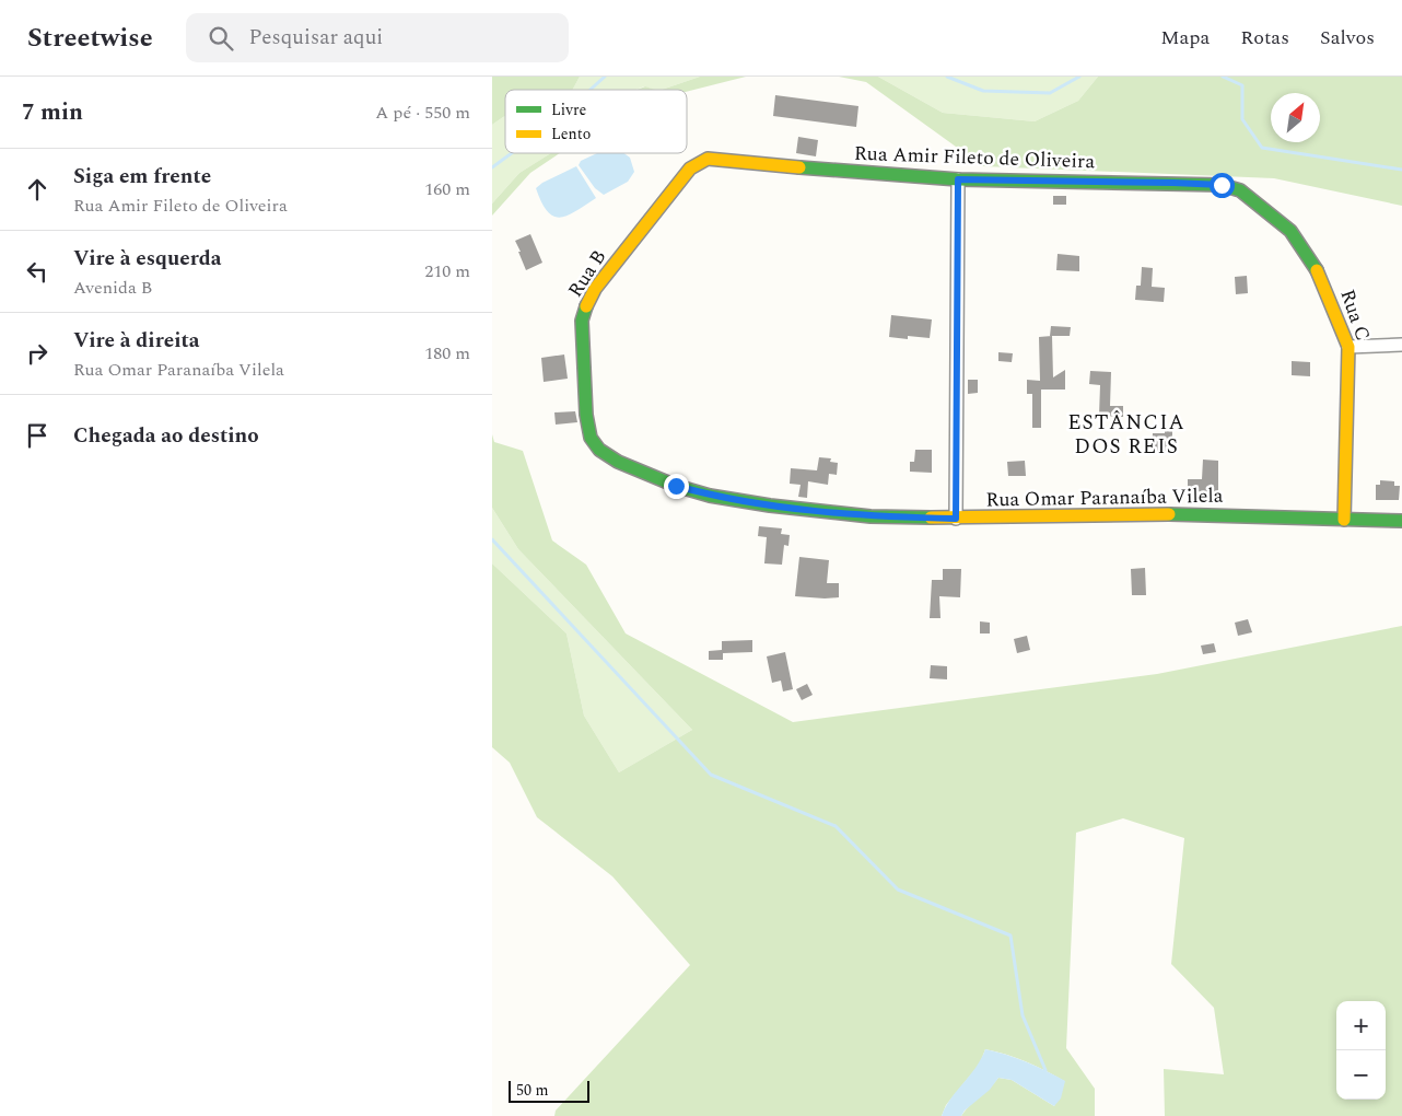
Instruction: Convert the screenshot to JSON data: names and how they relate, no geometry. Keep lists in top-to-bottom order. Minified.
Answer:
{"streets":{"street":["Rua Amir Fileto de Oliveira","Rua B","Rua C","Rua Omar Paranaíba Vilela"]},"crossings":[["Rua Amir Fileto de Oliveira","Rua B"],["Rua Amir Fileto de Oliveira","Rua C"],["Rua B","Rua Omar Paranaíba Vilela"],["Rua C","Rua Omar Paranaíba Vilela"]],"districts":["ESTÂNCIA DOS REIS"],"legend":["Livre","Lento"],"scale_bar":"50 m","north":"top right","page":{"header":"Streetwise","search":"Pesquisar aqui","nav":["Mapa","Rotas","Salvos"],"heading":["7 min","A pé · 550 m"],"list":[["Siga em frente","Rua Amir Fileto de Oliveira","160 m"],["Vire à esquerda","Avenida B","210 m"],["Vire à direita","Rua Omar Paranaíba Vilela","180 m"],"Chegada ao destino"],"map_buttons":["+","−"],"scale":"50 m"}}
